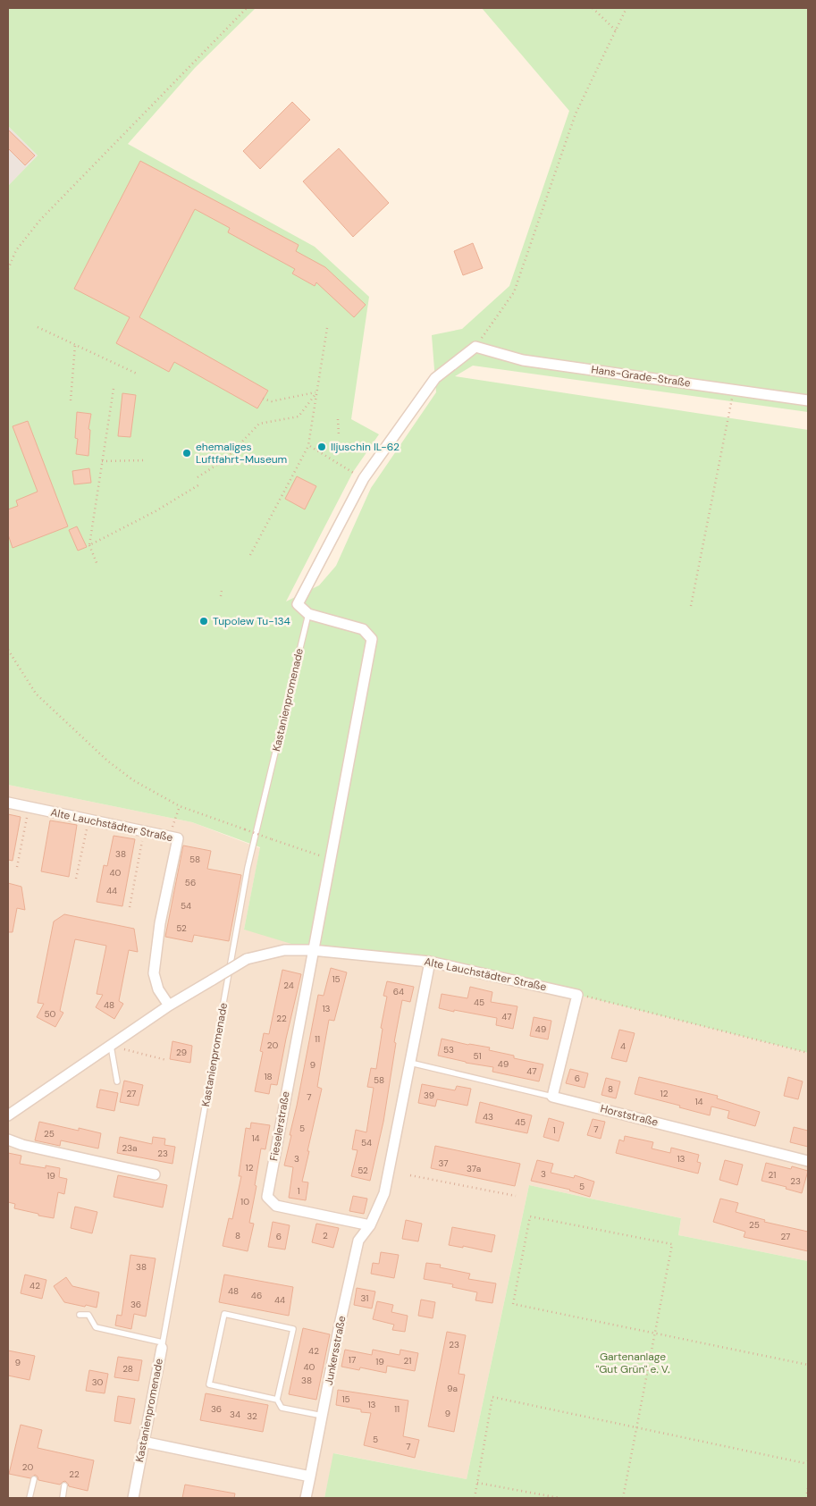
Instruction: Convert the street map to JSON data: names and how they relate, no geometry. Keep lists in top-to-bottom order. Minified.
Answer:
{"streets":{"street":["Hans-Grade-Straße","Kastanienpromenade","Alte Lauchstädter Straße","Horststraße","Fieselerstraße","Junkersstraße"]},"crossings":[["Alte Lauchstädter Straße","Fieselerstraße"],["Alte Lauchstädter Straße","Junkersstraße"],["Fieselerstraße","Junkersstraße"]],"parks":["Gartenanlage \"Gut Grün\" e. V."],"places":["Iljuschin IL-62","ehemaliges Luftfahrt-Museum","Tupolew Tu-134"],"house_numbers":["38","58","40","56","44","54","52","15","24","64","45","48","13","50","47","22","49","11","20","4","53","29","51","49","9","47","18","6","58","8","27","12","39","7","14","43","45","5","7","1","25","14","54","23a","23","3","13","37","12","37a","52","3","21","19","23","5","1","10","25","8","2","6","27","38","42","48","46","31","44","36","23","42","17","21","19","9","40","28","38","30","9a","15","13","36","11","9","34","32","5","7","20","22"]}
